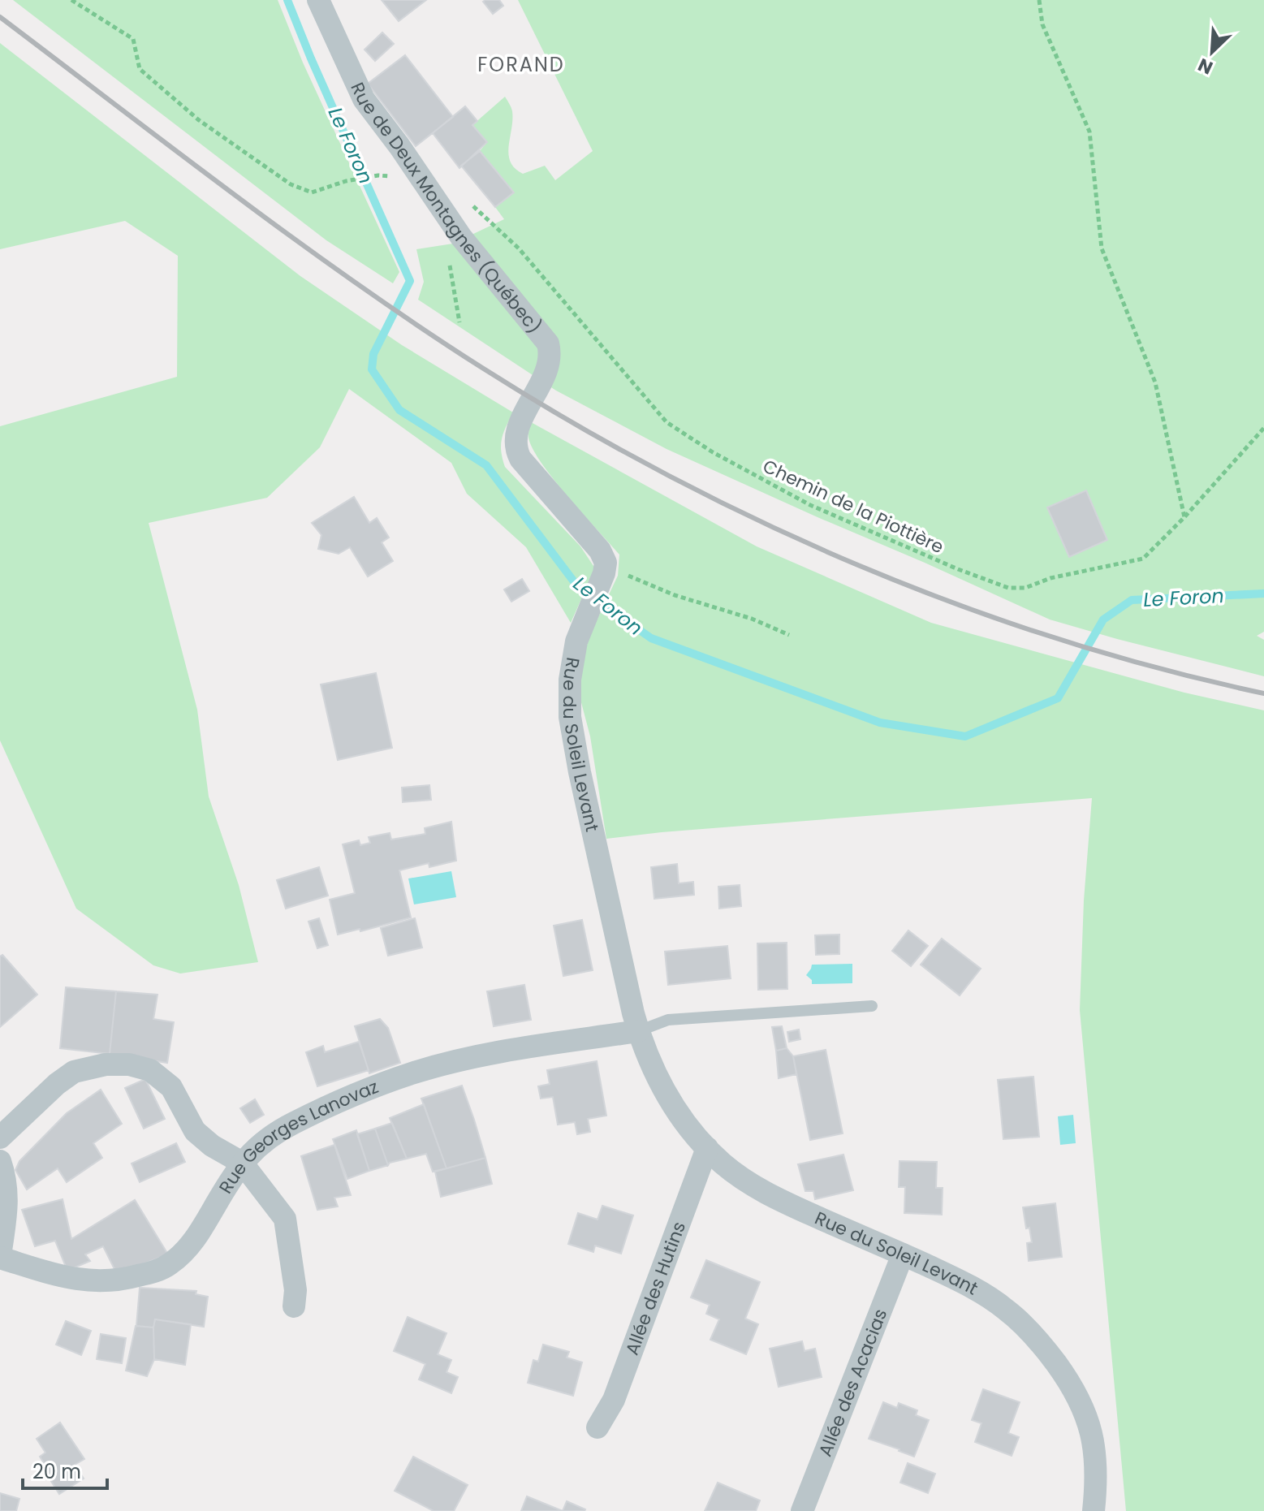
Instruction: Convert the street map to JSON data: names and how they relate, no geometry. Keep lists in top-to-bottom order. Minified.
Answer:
{"streets":{"street":["Rue de Deux Montagnes (Québec)","Rue du Soleil Levant","Rue Georges Lanovaz","Allée des Hutins","Allée des Acacias"],"path":["Chemin de la Piottière"]},"crossings":[["Rue de Deux Montagnes (Québec)","Chemin de la Piottière"],["Rue de Deux Montagnes (Québec)","Rue du Soleil Levant"],["Rue du Soleil Levant","Rue Georges Lanovaz"],["Rue du Soleil Levant","Allée des Hutins"],["Rue du Soleil Levant","Allée des Acacias"]],"districts":["FORAND"],"water":["Le Foron"],"scale_bar":"20 m","north":"bottom left"}
